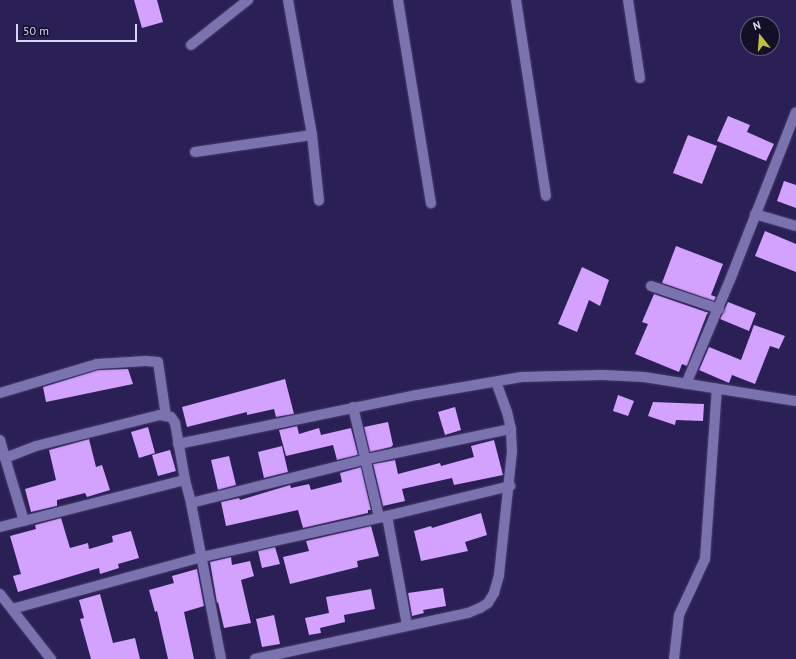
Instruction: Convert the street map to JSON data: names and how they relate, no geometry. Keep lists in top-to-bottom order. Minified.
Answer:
{"scale_bar":"50 m","north":"top"}
